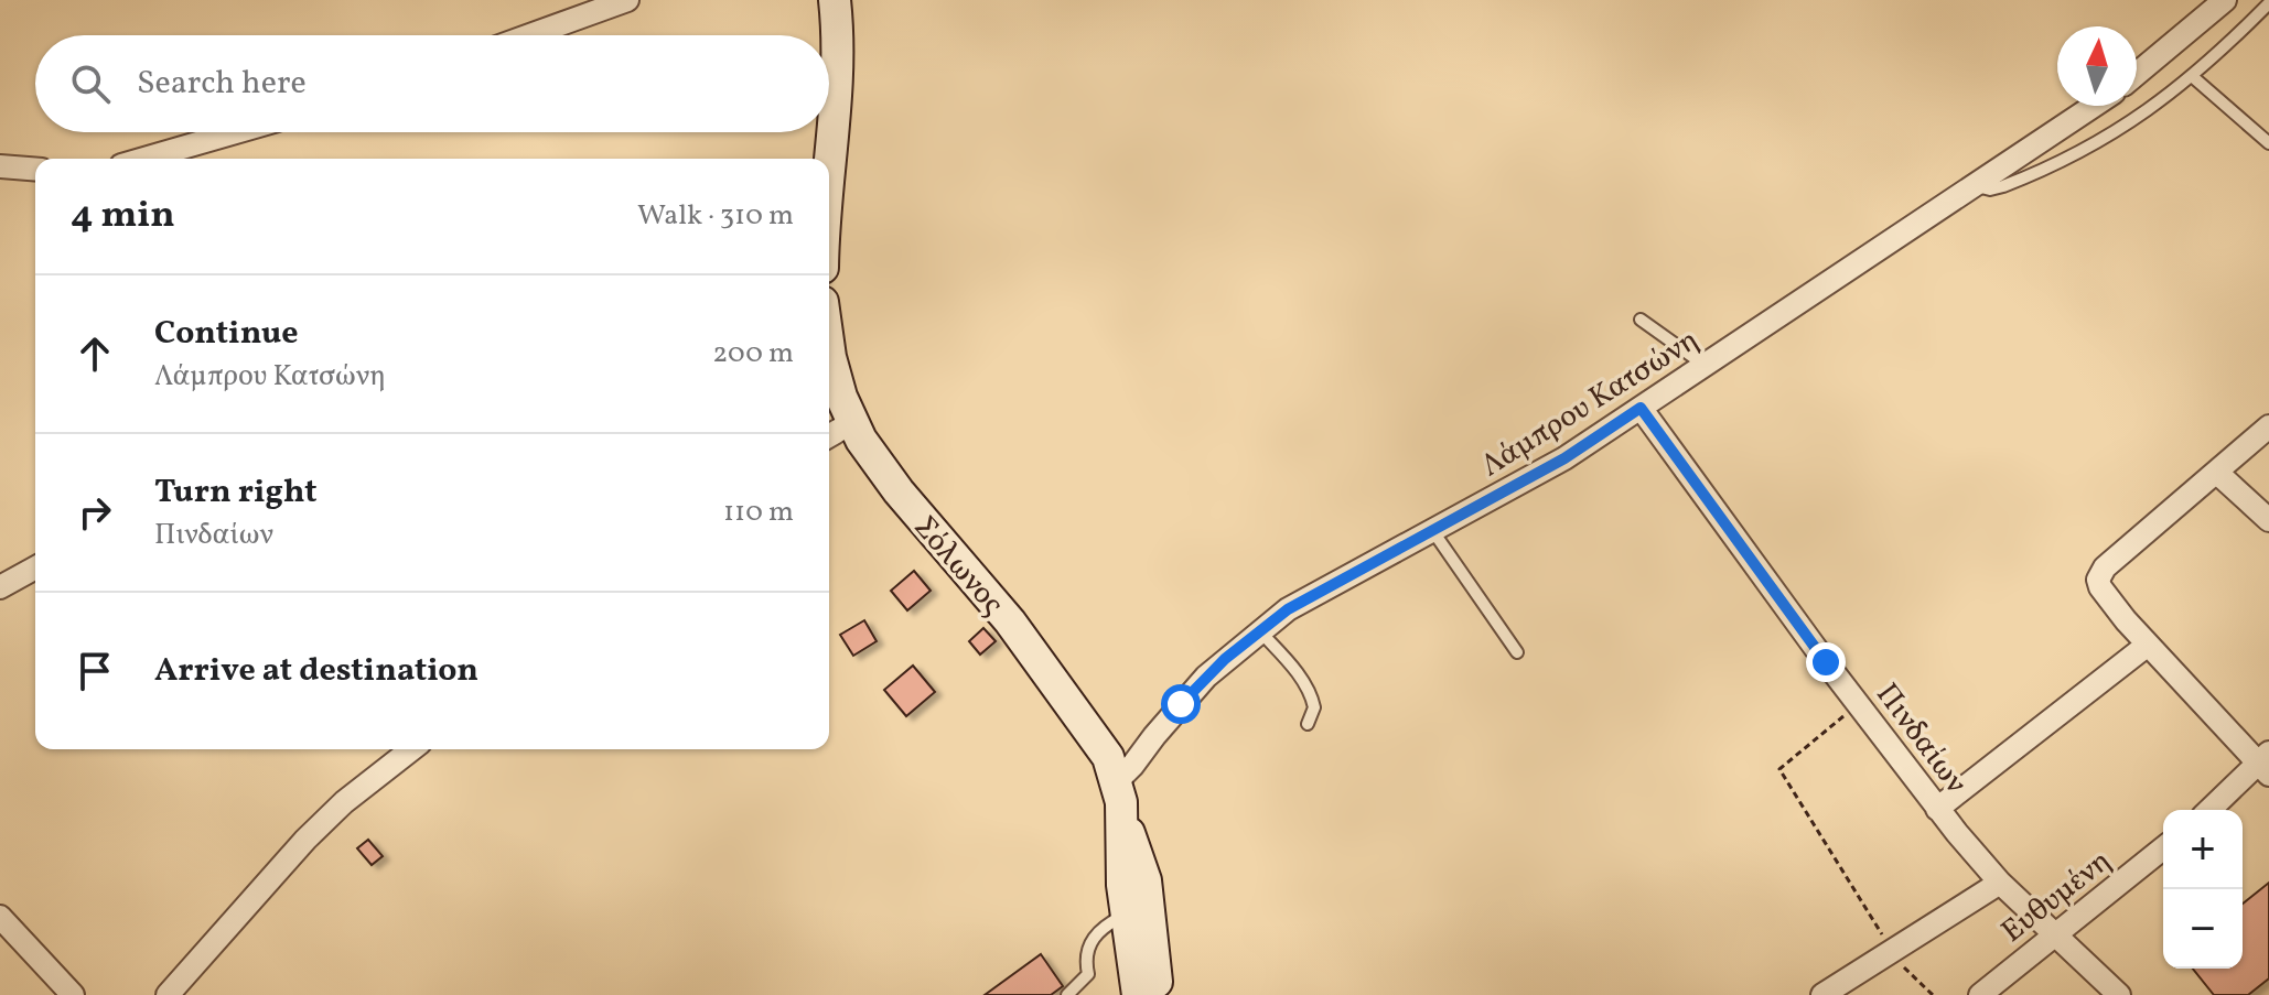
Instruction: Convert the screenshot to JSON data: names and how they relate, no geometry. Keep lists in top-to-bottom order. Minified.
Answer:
{"streets":{"street":["Λάμπρου Κατσώνη","Σόλωνος","Πινδαίων","Ευθυμένη"]},"crossings":[["Λάμπρου Κατσώνη","Σόλωνος"],["Λάμπρου Κατσώνη","Πινδαίων"],["Πινδαίων","Ευθυμένη"]],"north":"top","page":{"search":"Search here","heading":["4 min","Walk · 310 m"],"list":[["Continue","Λάμπρου Κατσώνη","200 m"],["Turn right","Πινδαίων","110 m"],"Arrive at destination"],"map_buttons":["+","−"]}}
